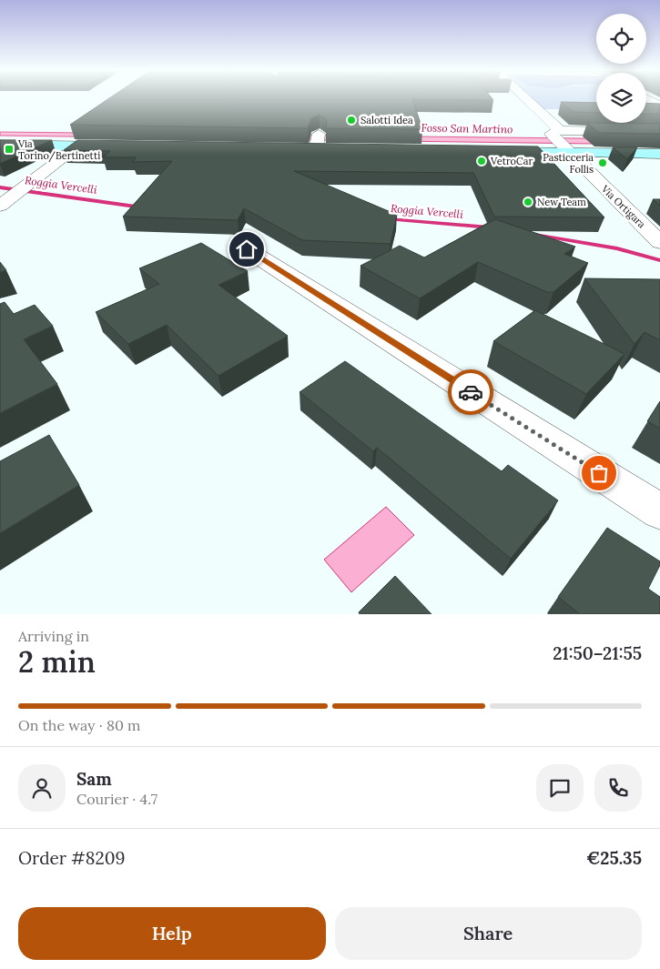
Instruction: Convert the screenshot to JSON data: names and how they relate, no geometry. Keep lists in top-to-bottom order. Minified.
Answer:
{"streets":{"street":["Via Ortigara"]},"water":["Fosso San Martino","Roggia Vercelli"],"places":{"other":["Salotti Idea","VetroCar","Pasticceria Follis","New Team"],"transit":["Via Torino/Bertinetti"]},"page":{"heading":["2 min","Arriving in","21:50–21:55"],"panel":["Sam","Courier · 4.7","Order #8209","€25.35"],"bar":"On the way · 80 m","buttons":["Help","Share"]}}
